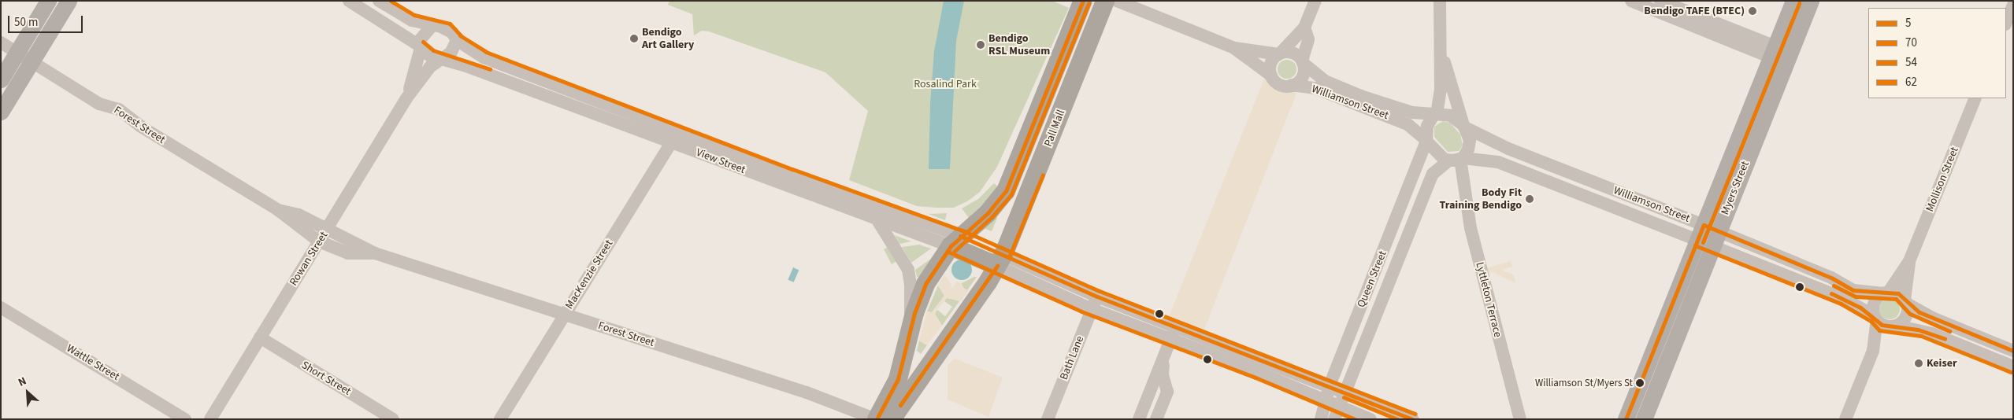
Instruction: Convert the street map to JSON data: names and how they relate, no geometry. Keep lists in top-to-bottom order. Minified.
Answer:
{"streets":{"highway":["Pall Mall","View Street"],"main road":["Myers Street"],"street":["Williamson Street","Forest Street","Mollison Street","Rowan Street","MacKenzie Street","Queen Street","Lyttleton Terrace","Bath Lane","Wattle Street","Short Street"]},"crossings":[["Williamson Street","Mollison Street"],["Williamson Street","Myers Street"],["Williamson Street","Queen Street"],["Williamson Street","Lyttleton Terrace"],["Forest Street","Pall Mall"],["Forest Street","Rowan Street"],["Forest Street","MacKenzie Street"],["Pall Mall","View Street"],["View Street","Rowan Street"],["View Street","MacKenzie Street"],["Rowan Street","Short Street"],["Queen Street","Lyttleton Terrace"]],"parks":["Rosalind Park"],"places":["Bendigo TAFE (BTEC)","Bendigo Art Gallery","Bendigo RSL Museum","Body Fit Training Bendigo","Keiser","Williamson St/Myers St"],"lines":["transit line 5","transit line 54","transit line 70","transit line 62"],"legend":["5","70","54","62"],"scale_bar":"50 m","north":"top left"}
